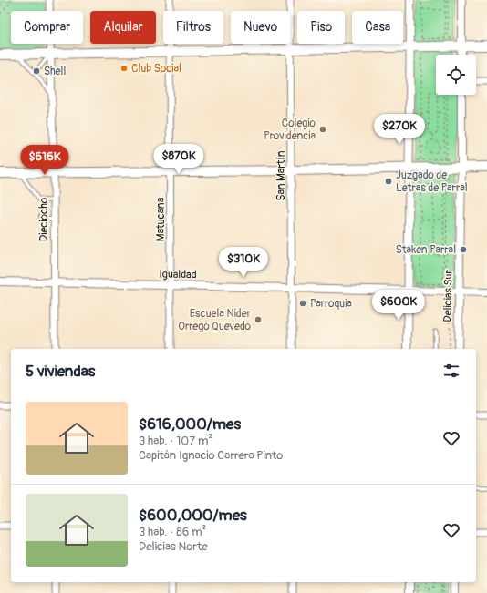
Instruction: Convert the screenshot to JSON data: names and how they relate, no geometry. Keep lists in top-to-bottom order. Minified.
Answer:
{"streets":{"street":["San Martín","Dieciocho","Matucana","Igualdad","Delicias Sur"]},"crossings":[["San Martín","Igualdad"],["Dieciocho","Igualdad"],["Matucana","Igualdad"],["Igualdad","Delicias Sur"]],"places":["Club Social","Shell","Colegio Providencia","Juzgado de Letras de Parral","Staken Parral","Parroquia","Escuela Nider Orrego Quevedo"],"page":{"chip":["Comprar","Alquilar","Filtros","Nuevo","Piso","Casa"],"price":["$270K","$870K","$616K","$310K","$600K"],"heading":"5 viviendas","list":[{"name":"$616,000/mes","note":"3 hab. · 107 m² · Capitán Ignacio Carrera Pinto"},{"name":"$600,000/mes","note":"3 hab. · 86 m² · Delicias Norte"}]}}
